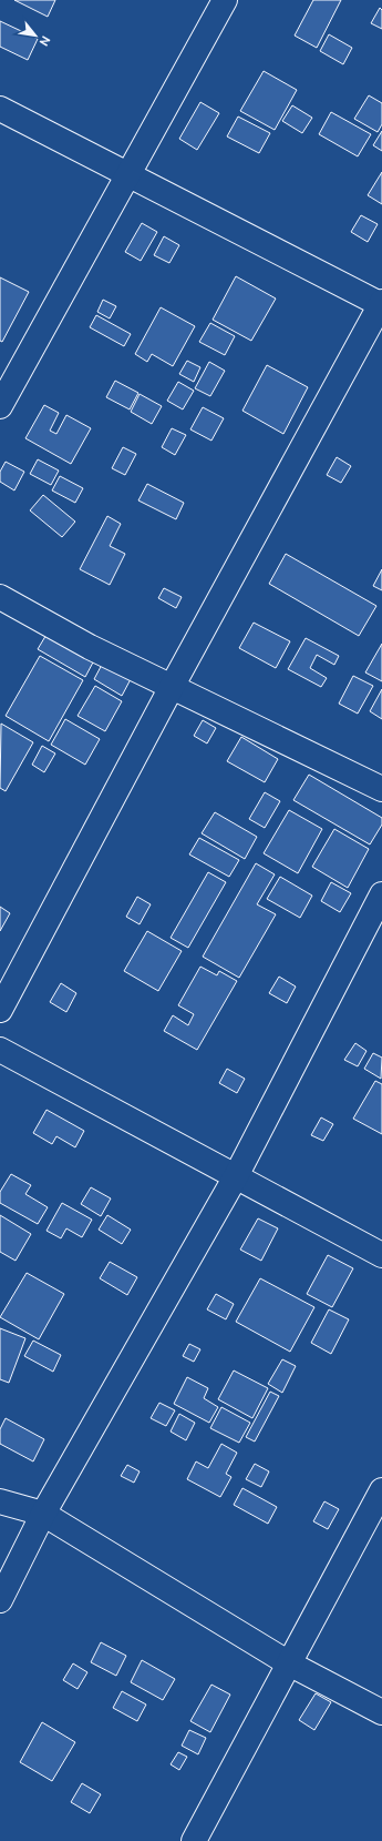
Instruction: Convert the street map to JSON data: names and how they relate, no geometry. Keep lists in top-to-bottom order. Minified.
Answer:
{"north":"bottom right"}
